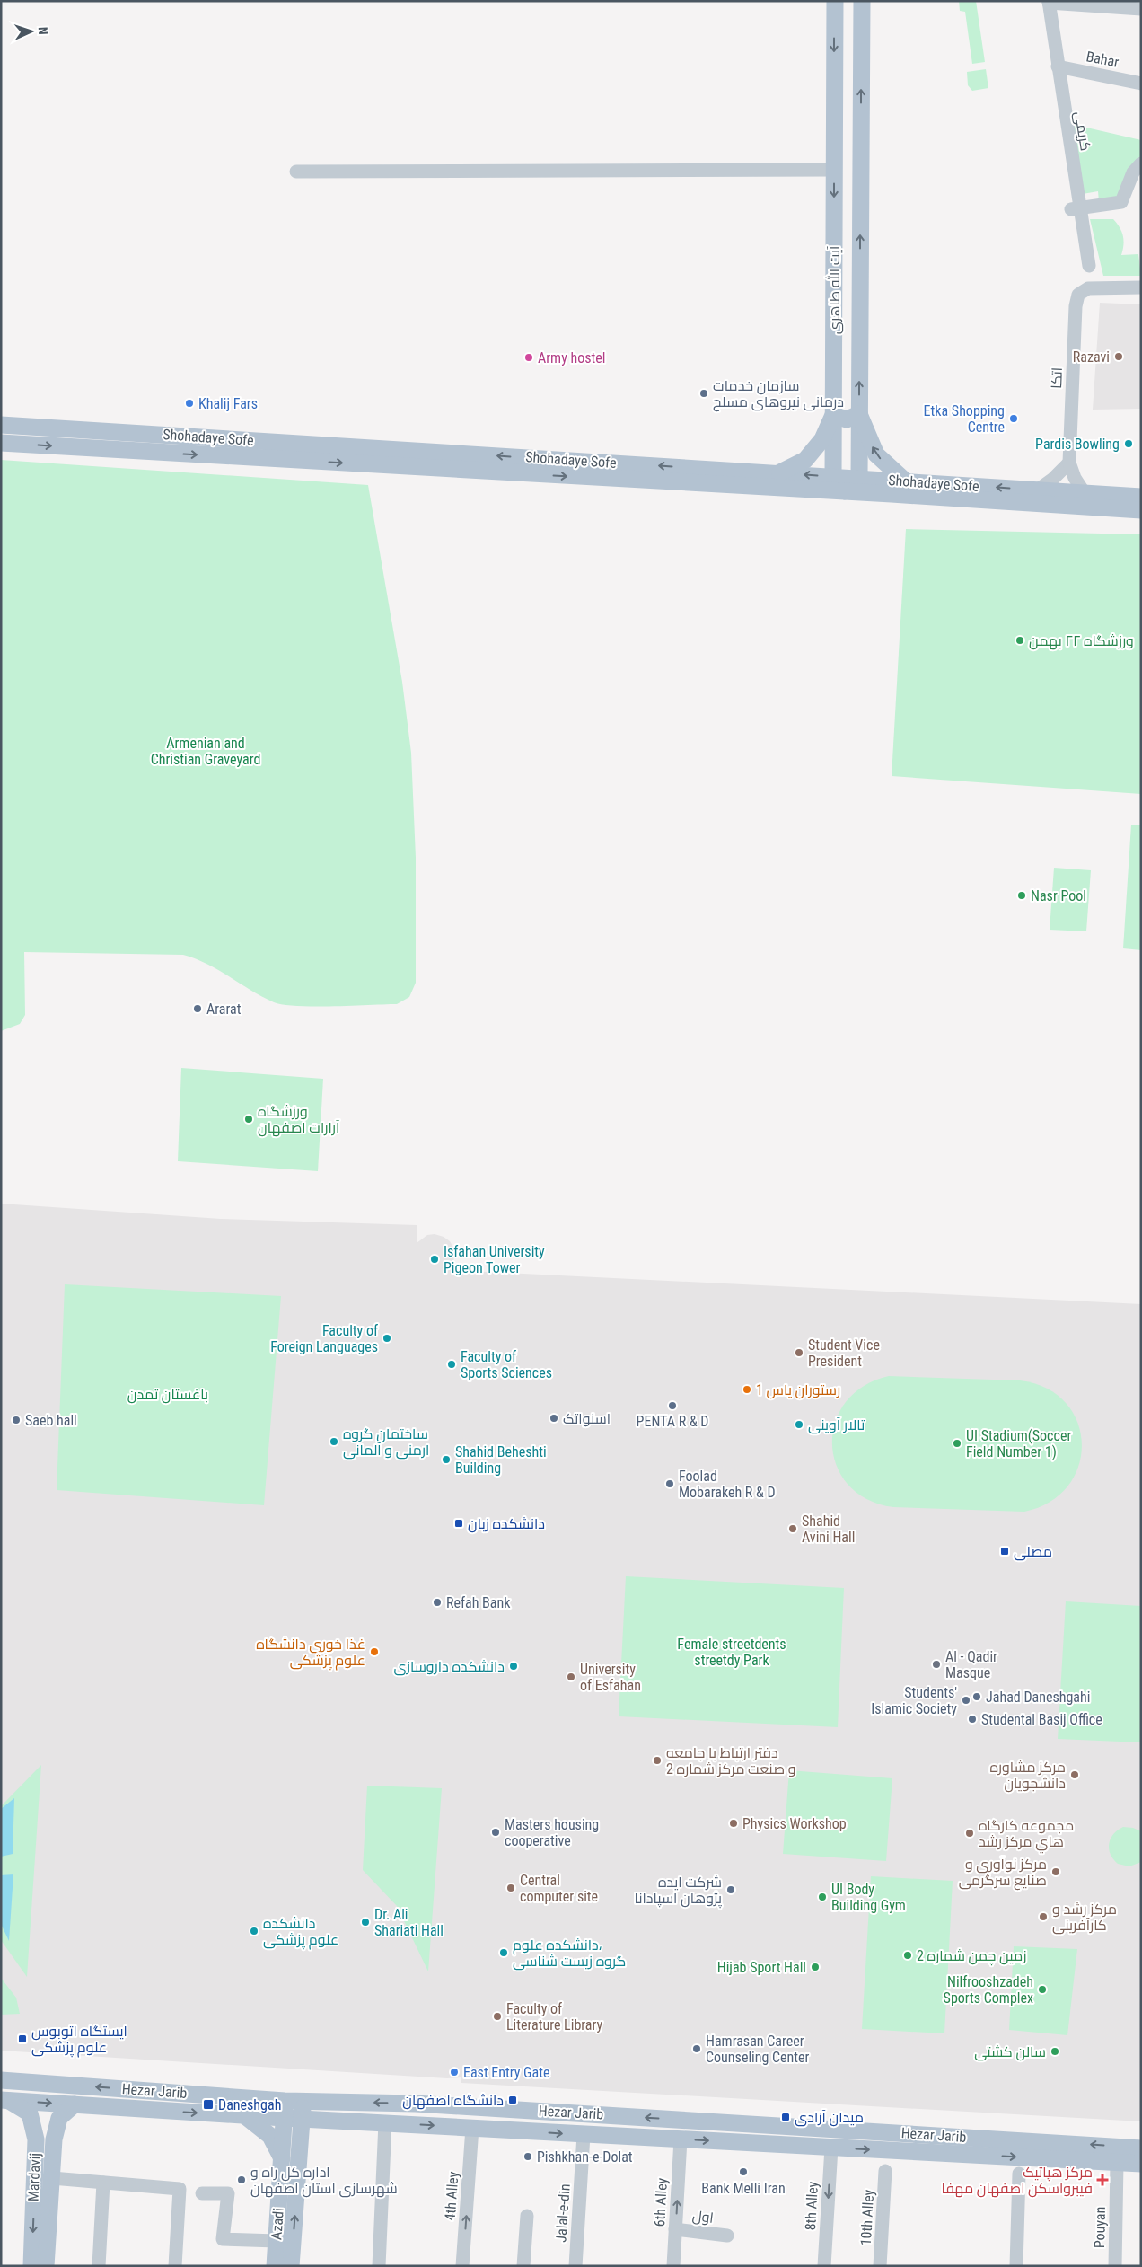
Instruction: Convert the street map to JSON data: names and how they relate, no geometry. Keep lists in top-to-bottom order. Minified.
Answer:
{"streets":{"main road":["آیت الله طاهری","Shohadaye Sofe","Hezar Jarib","Mardavij","Azadi"],"street":["Bahar","کریمی","اتکا","4th Alley","6th Alley","8th Alley","Jalal-e-din","اول","10th Alley","Pouyan"]},"crossings":[["Bahar","کریمی"],["آیت الله طاهری","Shohadaye Sofe"],["Hezar Jarib","Mardavij"],["Hezar Jarib","4th Alley"],["Hezar Jarib","6th Alley"],["Hezar Jarib","8th Alley"],["Hezar Jarib","Jalal-e-din"],["Hezar Jarib","Azadi"],["Hezar Jarib","Pouyan"],["6th Alley","اول"]],"one_way":["6th Alley","8th Alley"],"parks":["Armenian and Christian Graveyard","باغستان تمدن","Female streetdents streetdy Park"],"places":{"other":["Razavi","Army hostel","سازمان خدمات درمانی نیروهای مسلح","Khalij Fars","Etka Shopping Centre","Pardis Bowling","ورزشگاه ۲۲ بهمن","Nasr Pool","Ararat","ورزشگاه آرارات اصفهان","Isfahan University Pigeon Tower","Faculty of Foreign Languages","Student Vice President","Faculty of Sports Sciences","رستوران یاس 1","PENTA R & D","اسنواتک","Saeb hall","تالار آوینی","ساختمان گروه ارمنی و آلمانی","UI Stadium(Soccer Field Number 1)","Shahid Beheshti Building","Foolad Mobarakeh R & D","Shahid Avini Hall","Refah Bank","غذا خوری دانشگاه علوم پزشکی","Al - Qadir Masque","دانشکده داروسازی","University of Esfahan","Jahad Daneshgahi","Students' Islamic Society","Studental Basij Office","دفتر ارتباط با جامعه و صنعت مرکز شماره 2","مرکز مشاوره دانشجویان","Physics Workshop","Masters housing cooperative","مجموعه کارگاه هاي مرکز رشد","مرکز نوآوری و صنایع سرگرمی","Central computer site","شرکت ایده پژوهان اسپادانا","UI Body Building Gym","مرکز رشد و کارآفرینی","Dr. Ali Shariati Hall","دانشکده علوم پزشکی","دانشکده علوم، گروه زیست شناسی","زمین چمن شماره 2","Hijab Sport Hall","Nilfrooshzadeh Sports Complex","Faculty of Literature Library","Hamrasan Career Counseling Center","سالن کشتی","East Entry Gate","Pishkhan-e-Dolat","Bank Melli Iran","اداره کل راه و شهرسازی استان اصفهان"],"transit":["دانشکده زبان","مصلی","ایستگاه اتوبوس علوم پزشکی","دانشگاه اصفهان","Daneshgah","میدان آزادی"],"health":["مرکز هپاتیک فیبرواسکن اصفهان مهفا"]},"north":"right"}
